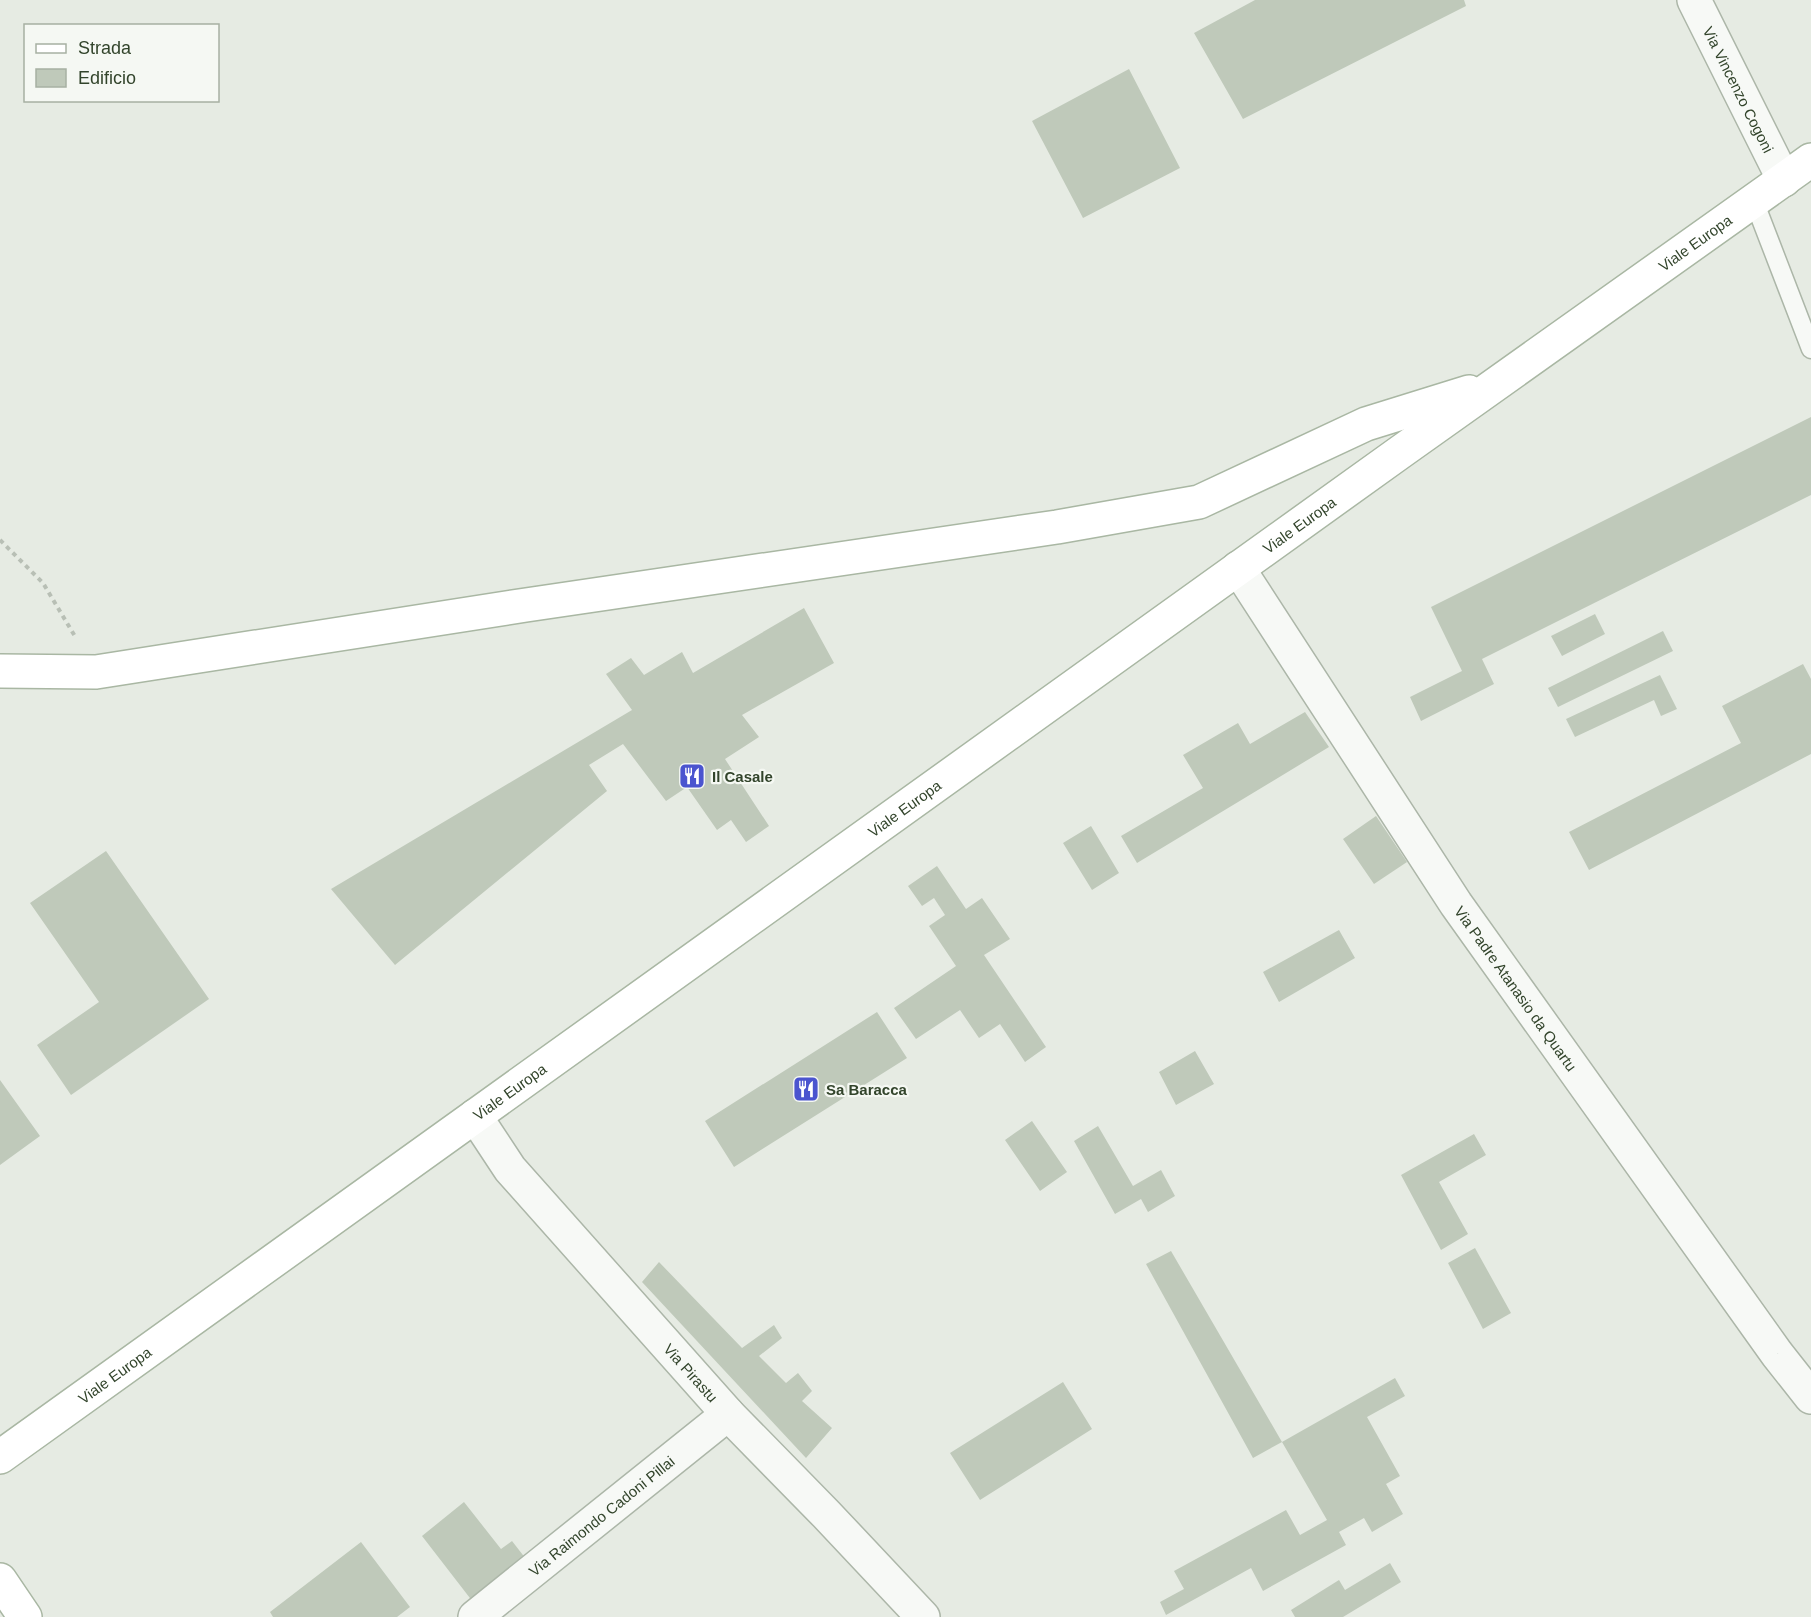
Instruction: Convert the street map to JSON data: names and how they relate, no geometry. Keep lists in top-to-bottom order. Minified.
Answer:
{"streets":{"main road":["Viale Europa"],"street":["Via Vincenzo Cogoni","Via Padre Atanasio da Quartu","Via Pirastu","Via Raimondo Cadoni Pillai"]},"crossings":[["Via Vincenzo Cogoni","Viale Europa"],["Viale Europa","Via Padre Atanasio da Quartu"],["Viale Europa","Via Pirastu"],["Via Pirastu","Via Raimondo Cadoni Pillai"]],"places":{"restaurant":["Il Casale","Sa Baracca"]},"legend":["Strada","Edificio"]}
